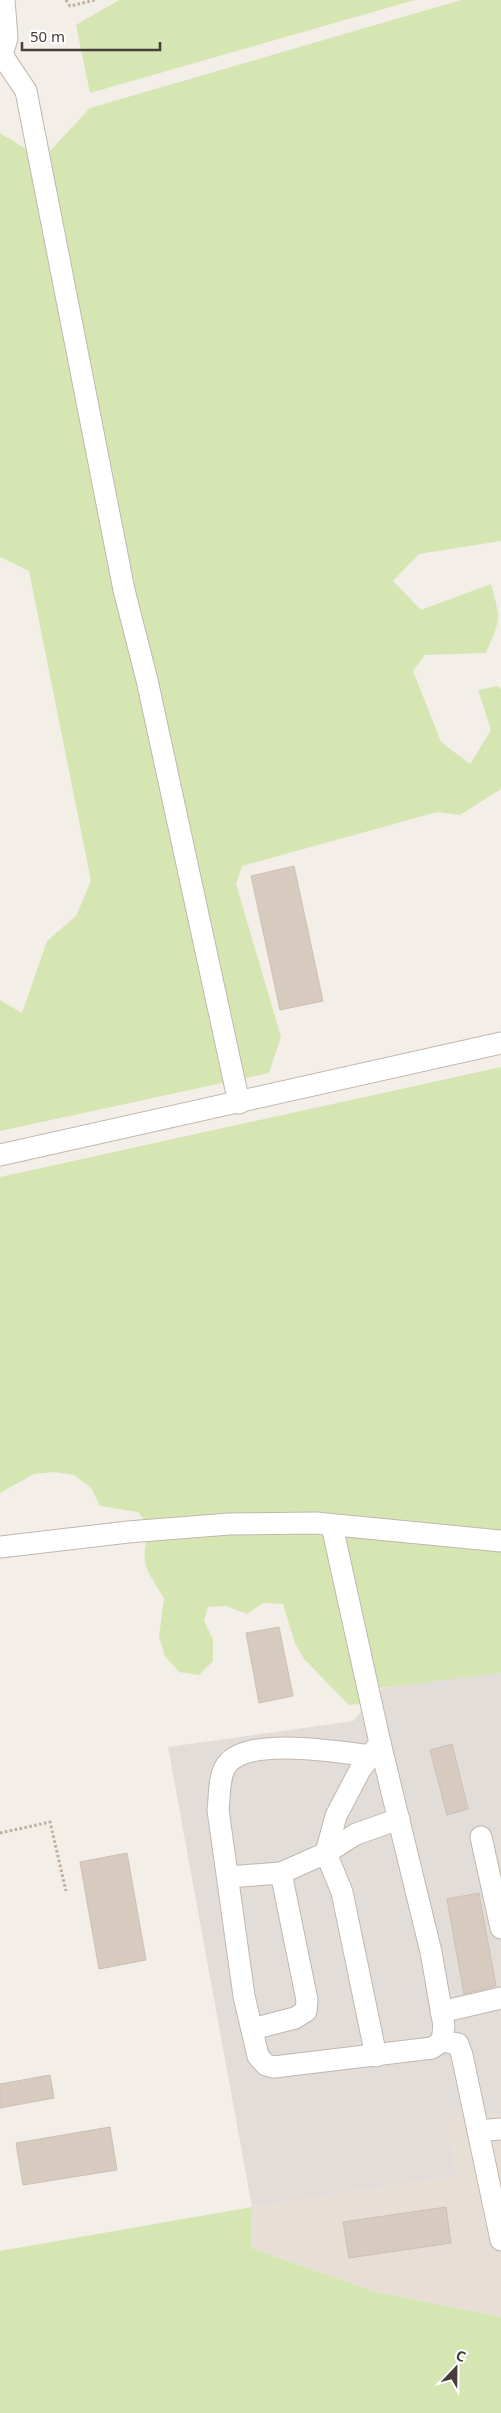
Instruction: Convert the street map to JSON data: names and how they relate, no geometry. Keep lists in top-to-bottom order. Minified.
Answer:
{"scale_bar":"50 m","north":"top"}
